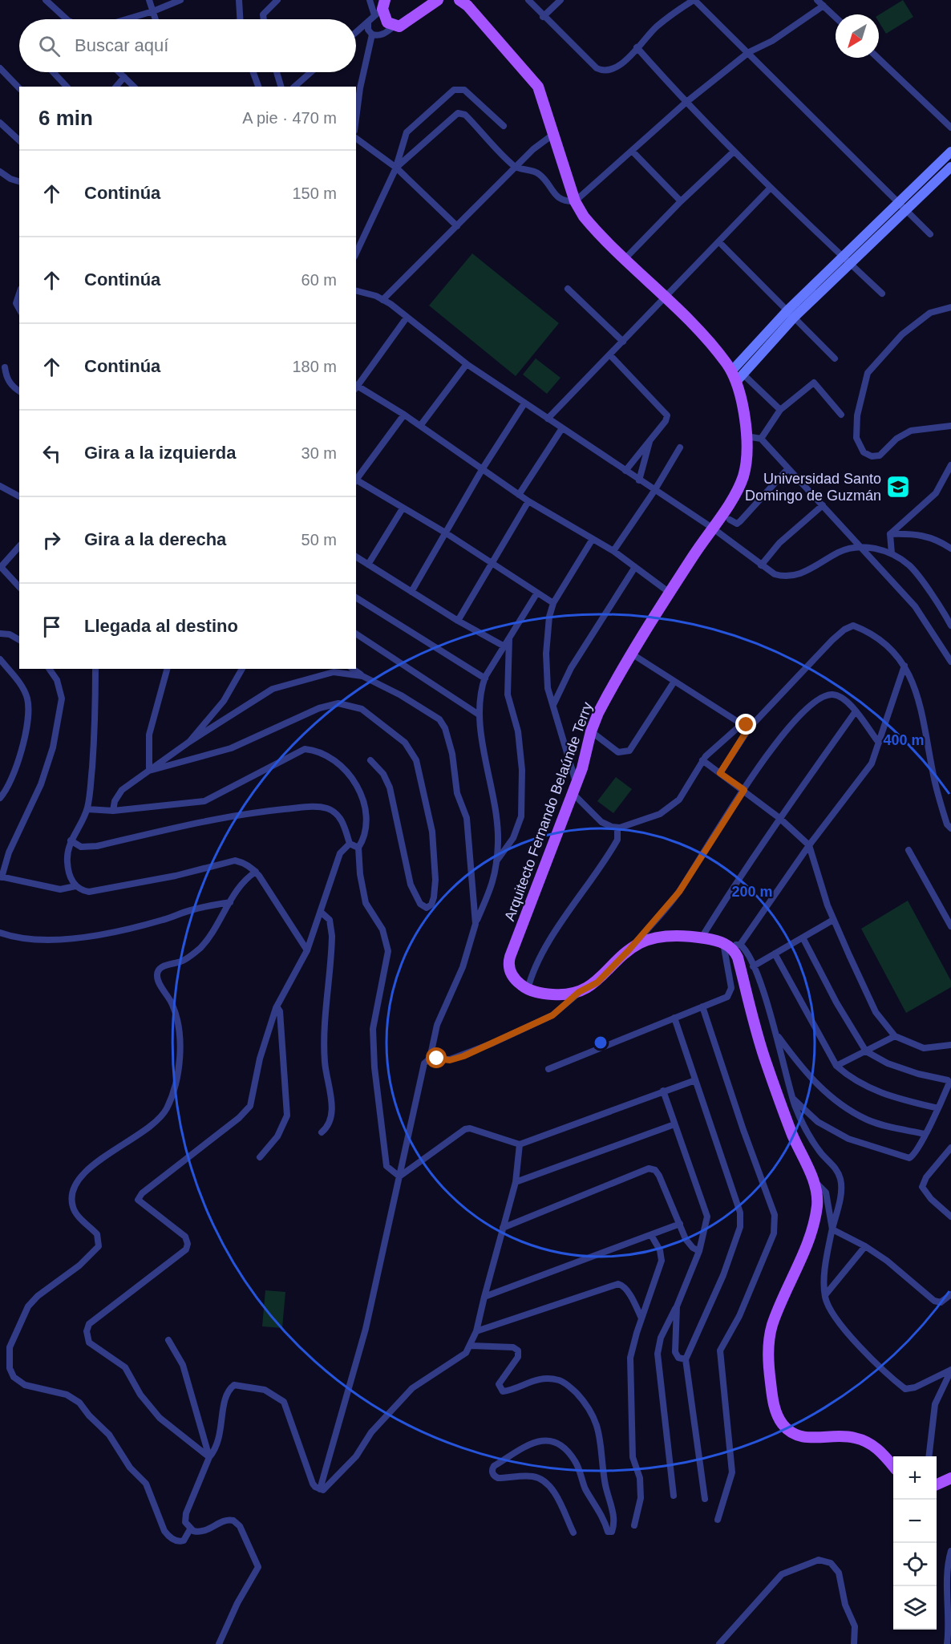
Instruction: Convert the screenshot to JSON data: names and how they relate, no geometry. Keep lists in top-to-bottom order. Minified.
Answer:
{"streets":{"main road":["Arquitecto Fernando Belaúnde Terry"]},"places":{"school or university":["Universidad Santo Domingo de Guzmán"]},"north":"bottom left","page":{"search":"Buscar aquí","heading":["6 min","A pie · 470 m"],"list":[["Continúa","150 m"],["Continúa","60 m"],["Continúa","180 m"],["Gira a la izquierda","30 m"],["Gira a la derecha","50 m"],"Llegada al destino"],"map_buttons":["+","−"]},"rings":["400 m","200 m"]}
